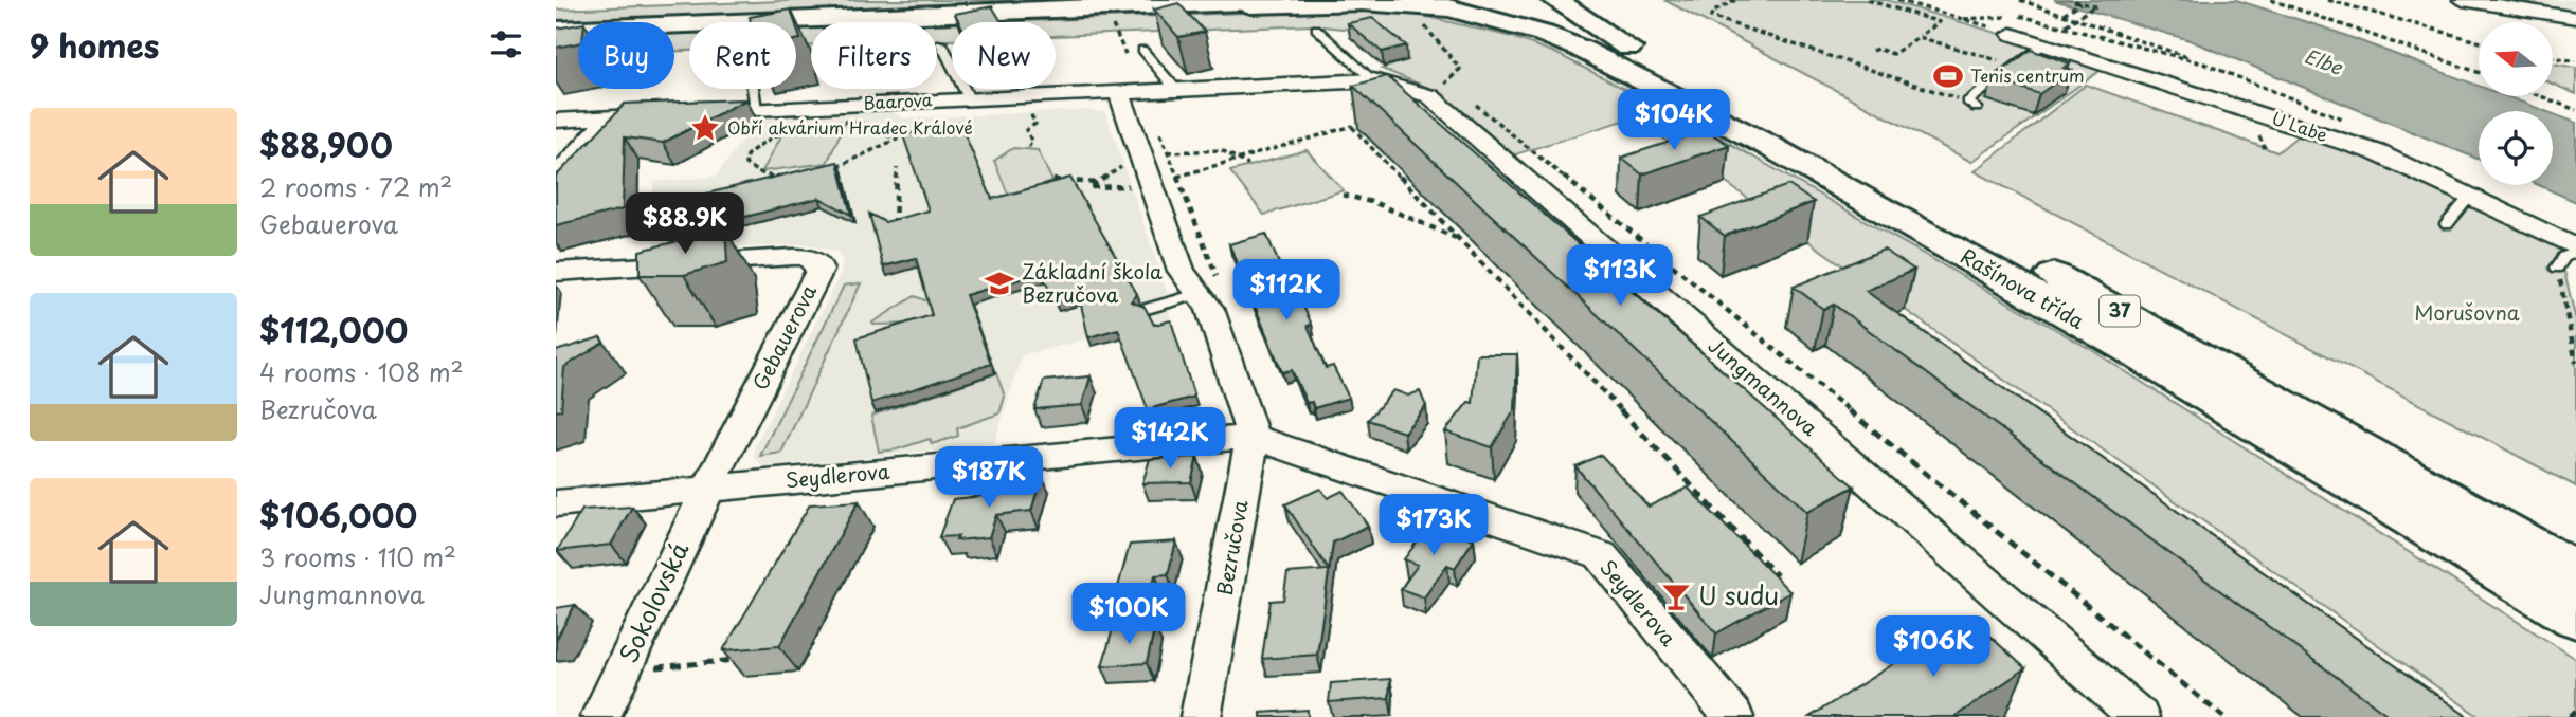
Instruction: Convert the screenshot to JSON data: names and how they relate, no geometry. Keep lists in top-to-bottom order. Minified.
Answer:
{"streets":{"main road":["Rašínova třída","37"],"street":["Baarova","U Labe","Gebauerova","Jungmannova","Seydlerova","Bezručova","Sokolovská"]},"crossings":[["Baarova","Jungmannova"],["Baarova","Bezručova"],["Gebauerova","Seydlerova"],["Gebauerova","Sokolovská"],["Seydlerova","Bezručova"],["Seydlerova","Sokolovská"]],"water":["Elbe"],"parks":["Morušovna"],"places":{"sports":["Tenis centrum"],"place":["Obří akvárium Hradec Králové"],"school or university":["Základní škola Bezručova"],"bar":["U sudu"]},"north":"left","page":{"heading":"9 homes","chip":["Buy","Rent","Filters","New"],"list":[{"name":"$88,900","note":"2 rooms · 72 m² · Gebauerova"},{"name":"$112,000","note":"4 rooms · 108 m² · Bezručova"},{"name":"$106,000","note":"3 rooms · 110 m² · Jungmannova"}],"price":["$104K","$88.9K","$113K","$112K","$142K","$187K","$173K","$100K","$106K"]}}
